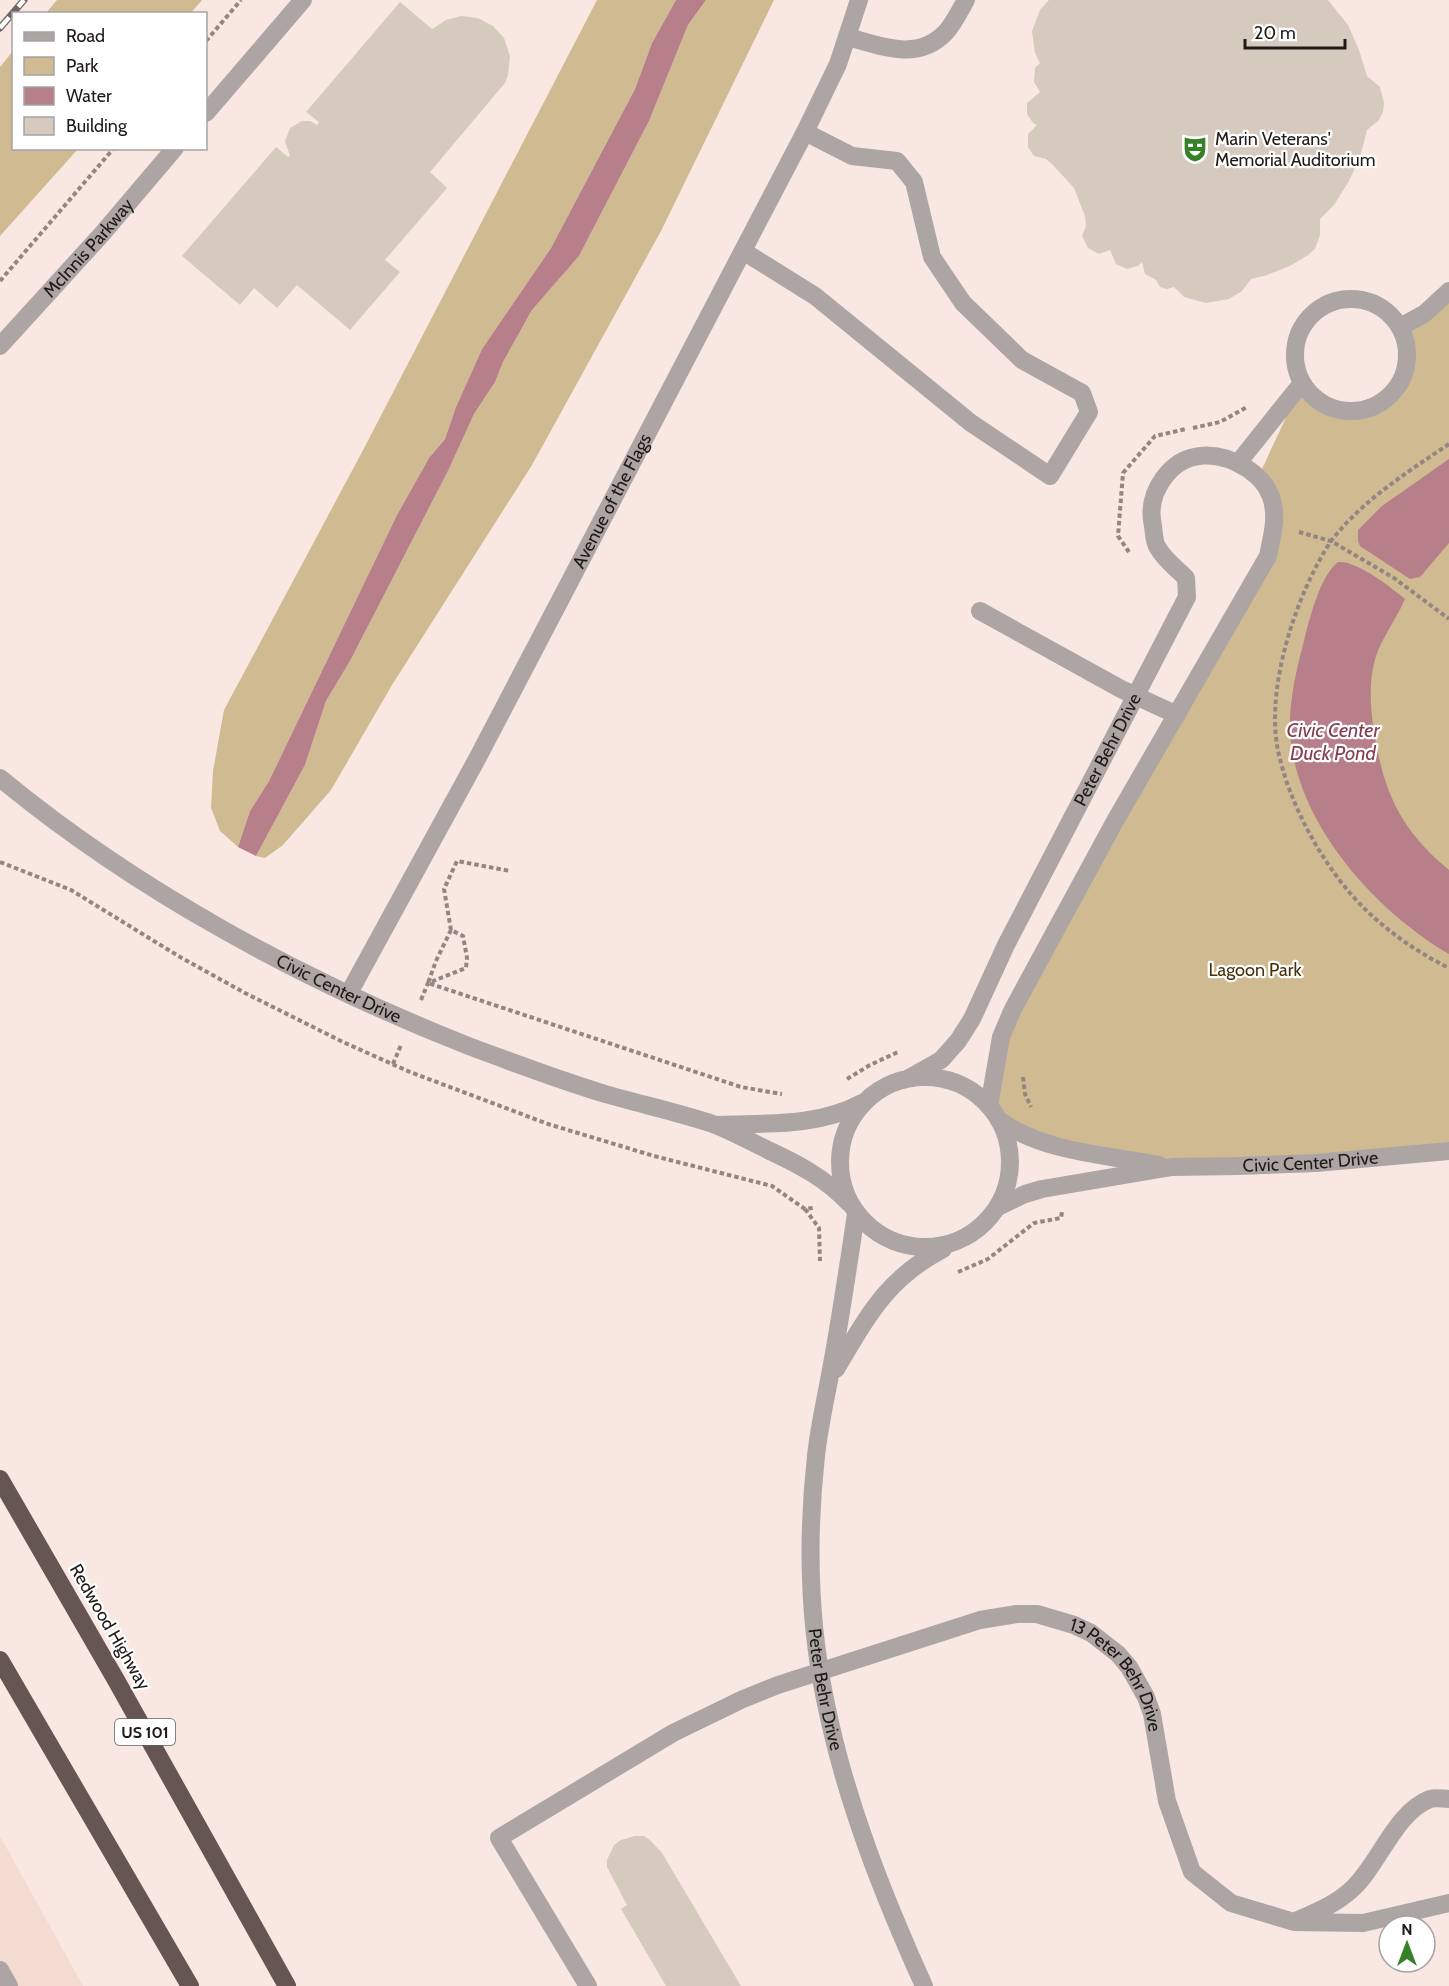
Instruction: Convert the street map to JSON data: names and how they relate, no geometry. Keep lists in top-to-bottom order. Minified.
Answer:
{"streets":{"highway":["Redwood Highway","US 101"],"street":["McInnis Parkway","Avenue of the Flags","Peter Behr Drive","Civic Center Drive","13 Peter Behr Drive"]},"crossings":[["Avenue of the Flags","Civic Center Drive"],["Peter Behr Drive","Civic Center Drive"],["Peter Behr Drive","13 Peter Behr Drive"]],"water":["Civic Center Duck Pond"],"parks":["Lagoon Park"],"places":{"theatre":["Marin Veterans' Memorial Auditorium"]},"legend":["Road","Park","Water","Building"],"scale_bar":"20 m","north":"top"}
